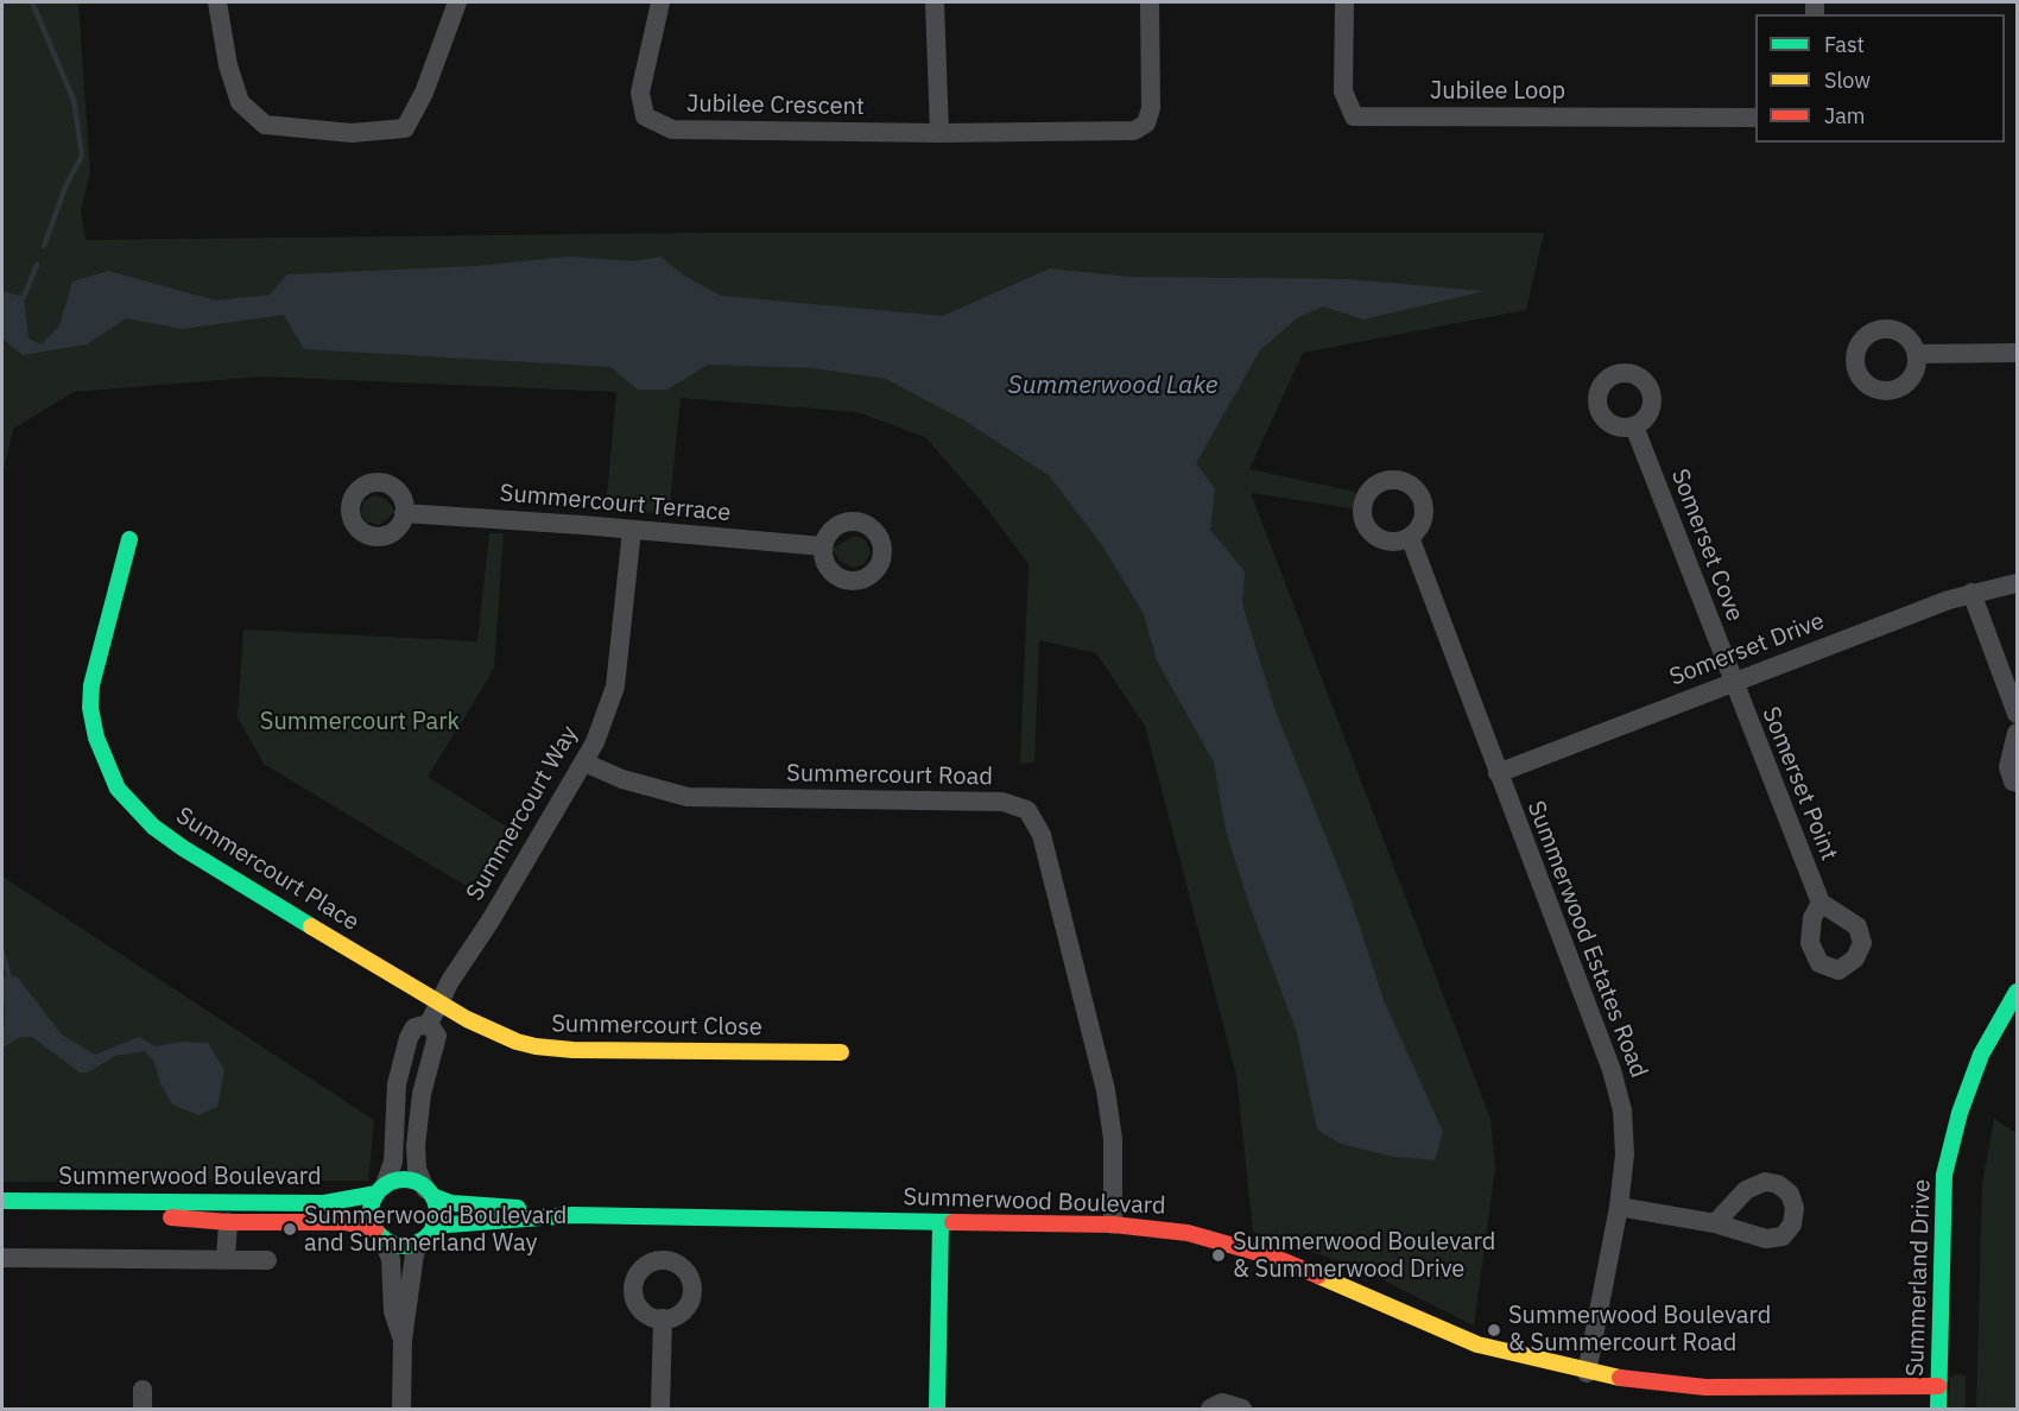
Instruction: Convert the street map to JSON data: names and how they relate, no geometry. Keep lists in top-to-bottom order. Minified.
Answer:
{"streets":{"street":["Jubilee Loop","Jubilee Crescent","Summercourt Terrace","Somerset Cove","Somerset Drive","Summercourt Road","Somerset Point","Summercourt Way","Summercourt Place","Summerwood Estates Road","Summercourt Close","Summerwood Boulevard","Summerland Drive"]},"crossings":[["Summercourt Terrace","Summercourt Way"],["Somerset Cove","Somerset Drive"],["Somerset Cove","Somerset Point"],["Somerset Drive","Somerset Point"],["Somerset Drive","Summerwood Estates Road"],["Summercourt Road","Summercourt Way"],["Summercourt Road","Summerwood Boulevard"],["Summercourt Way","Summercourt Place"],["Summercourt Way","Summercourt Close"],["Summercourt Way","Summerwood Boulevard"],["Summercourt Place","Summercourt Close"],["Summerwood Estates Road","Summerwood Boulevard"],["Summerwood Boulevard","Summerland Drive"]],"water":["Summerwood Lake"],"parks":["Summercourt Park"],"places":["Summerwood Boulevard and Summerland Way","Summerwood Boulevard & Summerwood Drive","Summerwood Boulevard & Summercourt Road"],"legend":["Fast","Slow","Jam"]}
